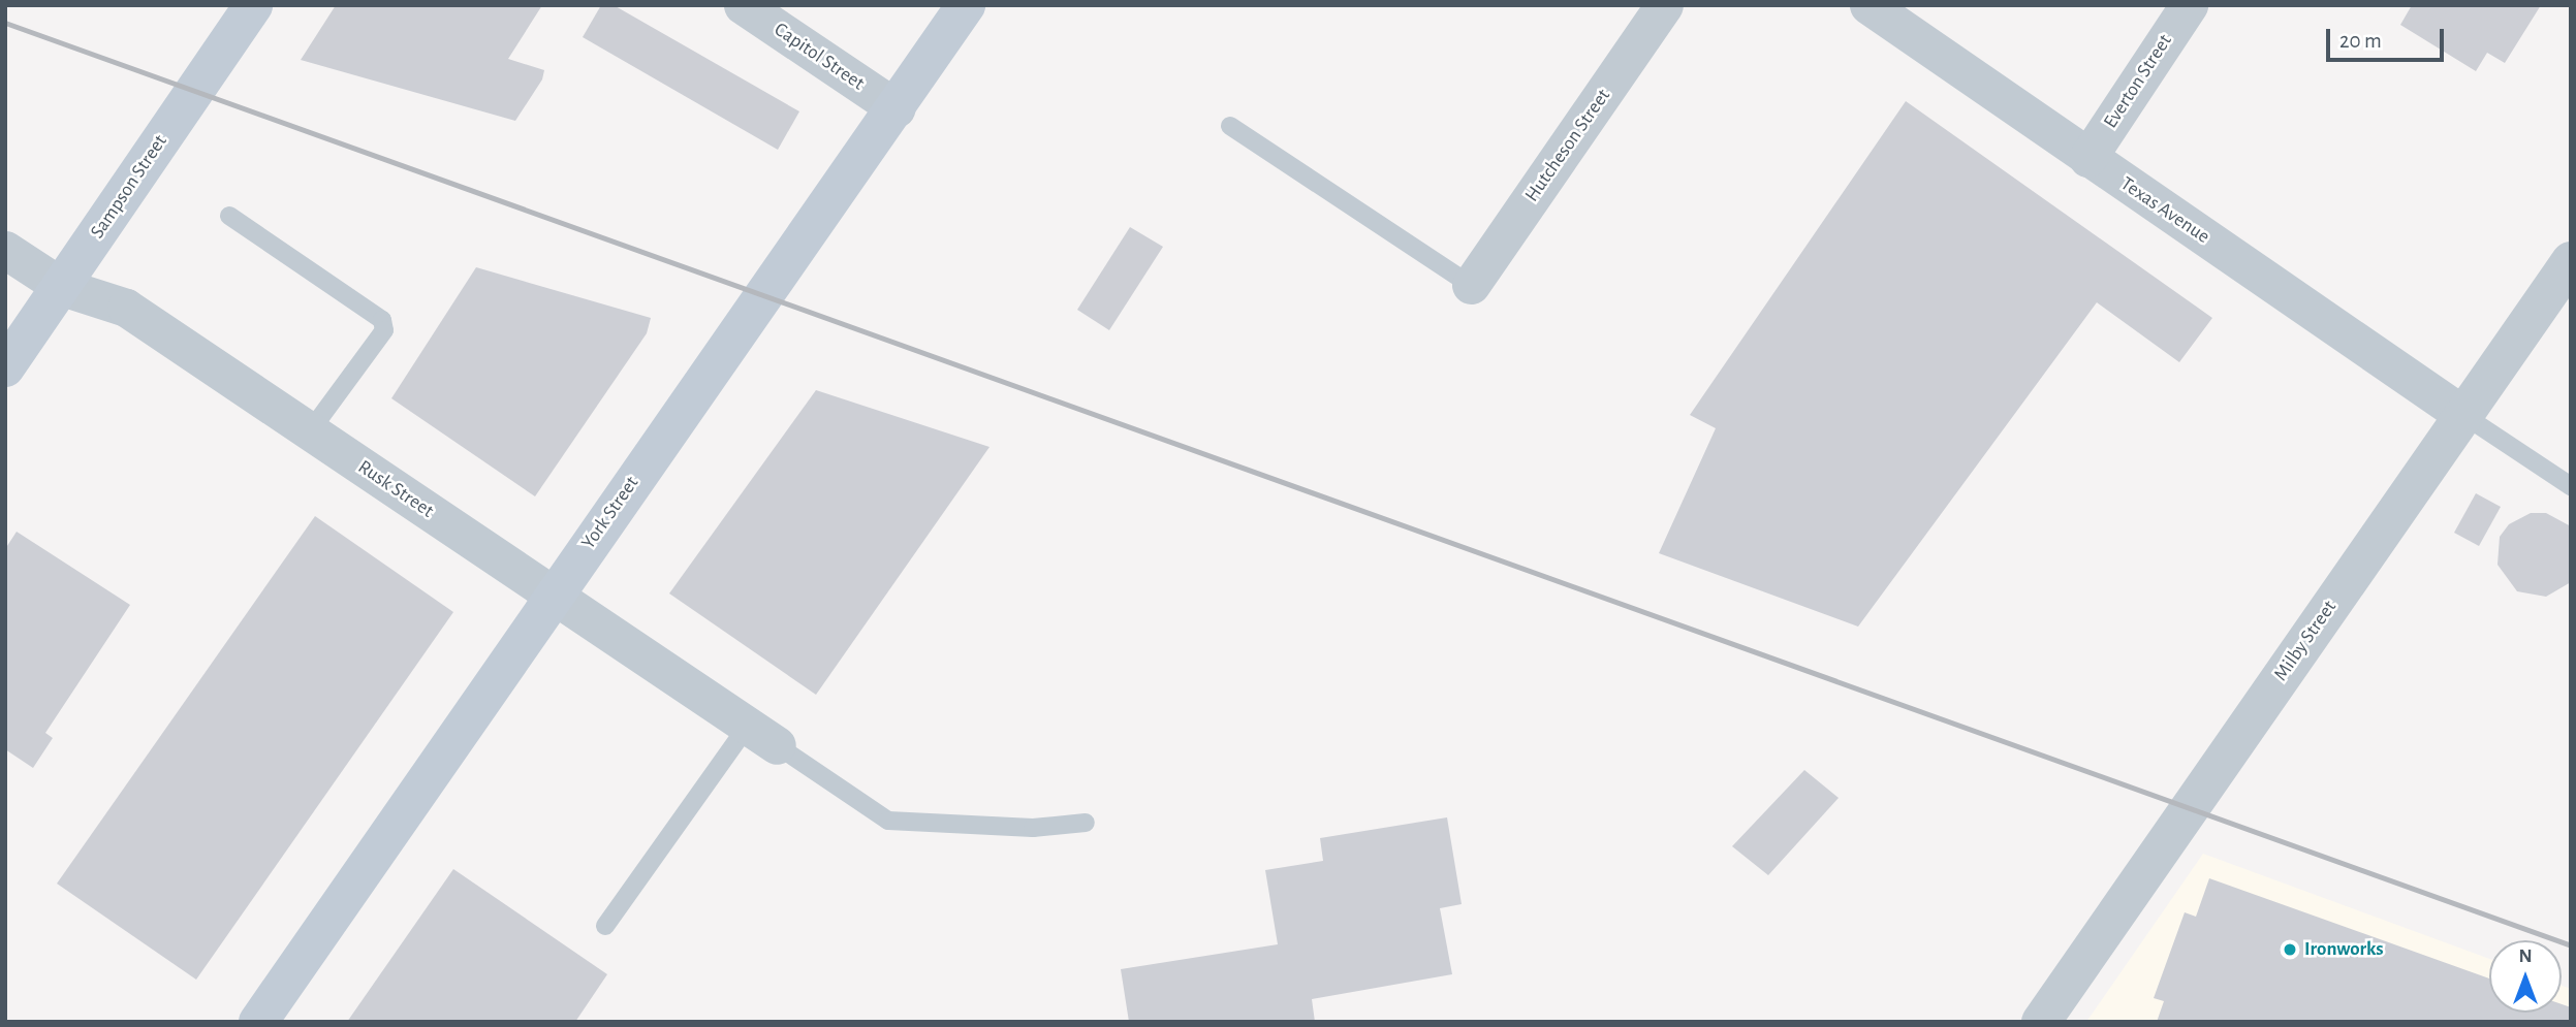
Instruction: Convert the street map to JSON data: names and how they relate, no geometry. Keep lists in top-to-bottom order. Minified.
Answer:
{"streets":{"main road":["Sampson Street","York Street"],"street":["Capitol Street","Everton Street","Hutcheson Street","Texas Avenue","Rusk Street","Milby Street"]},"crossings":[["Capitol Street","York Street"],["Everton Street","Texas Avenue"],["Sampson Street","Rusk Street"],["Texas Avenue","Milby Street"],["Rusk Street","York Street"]],"places":["Ironworks"],"scale_bar":"20 m","north":"top"}
